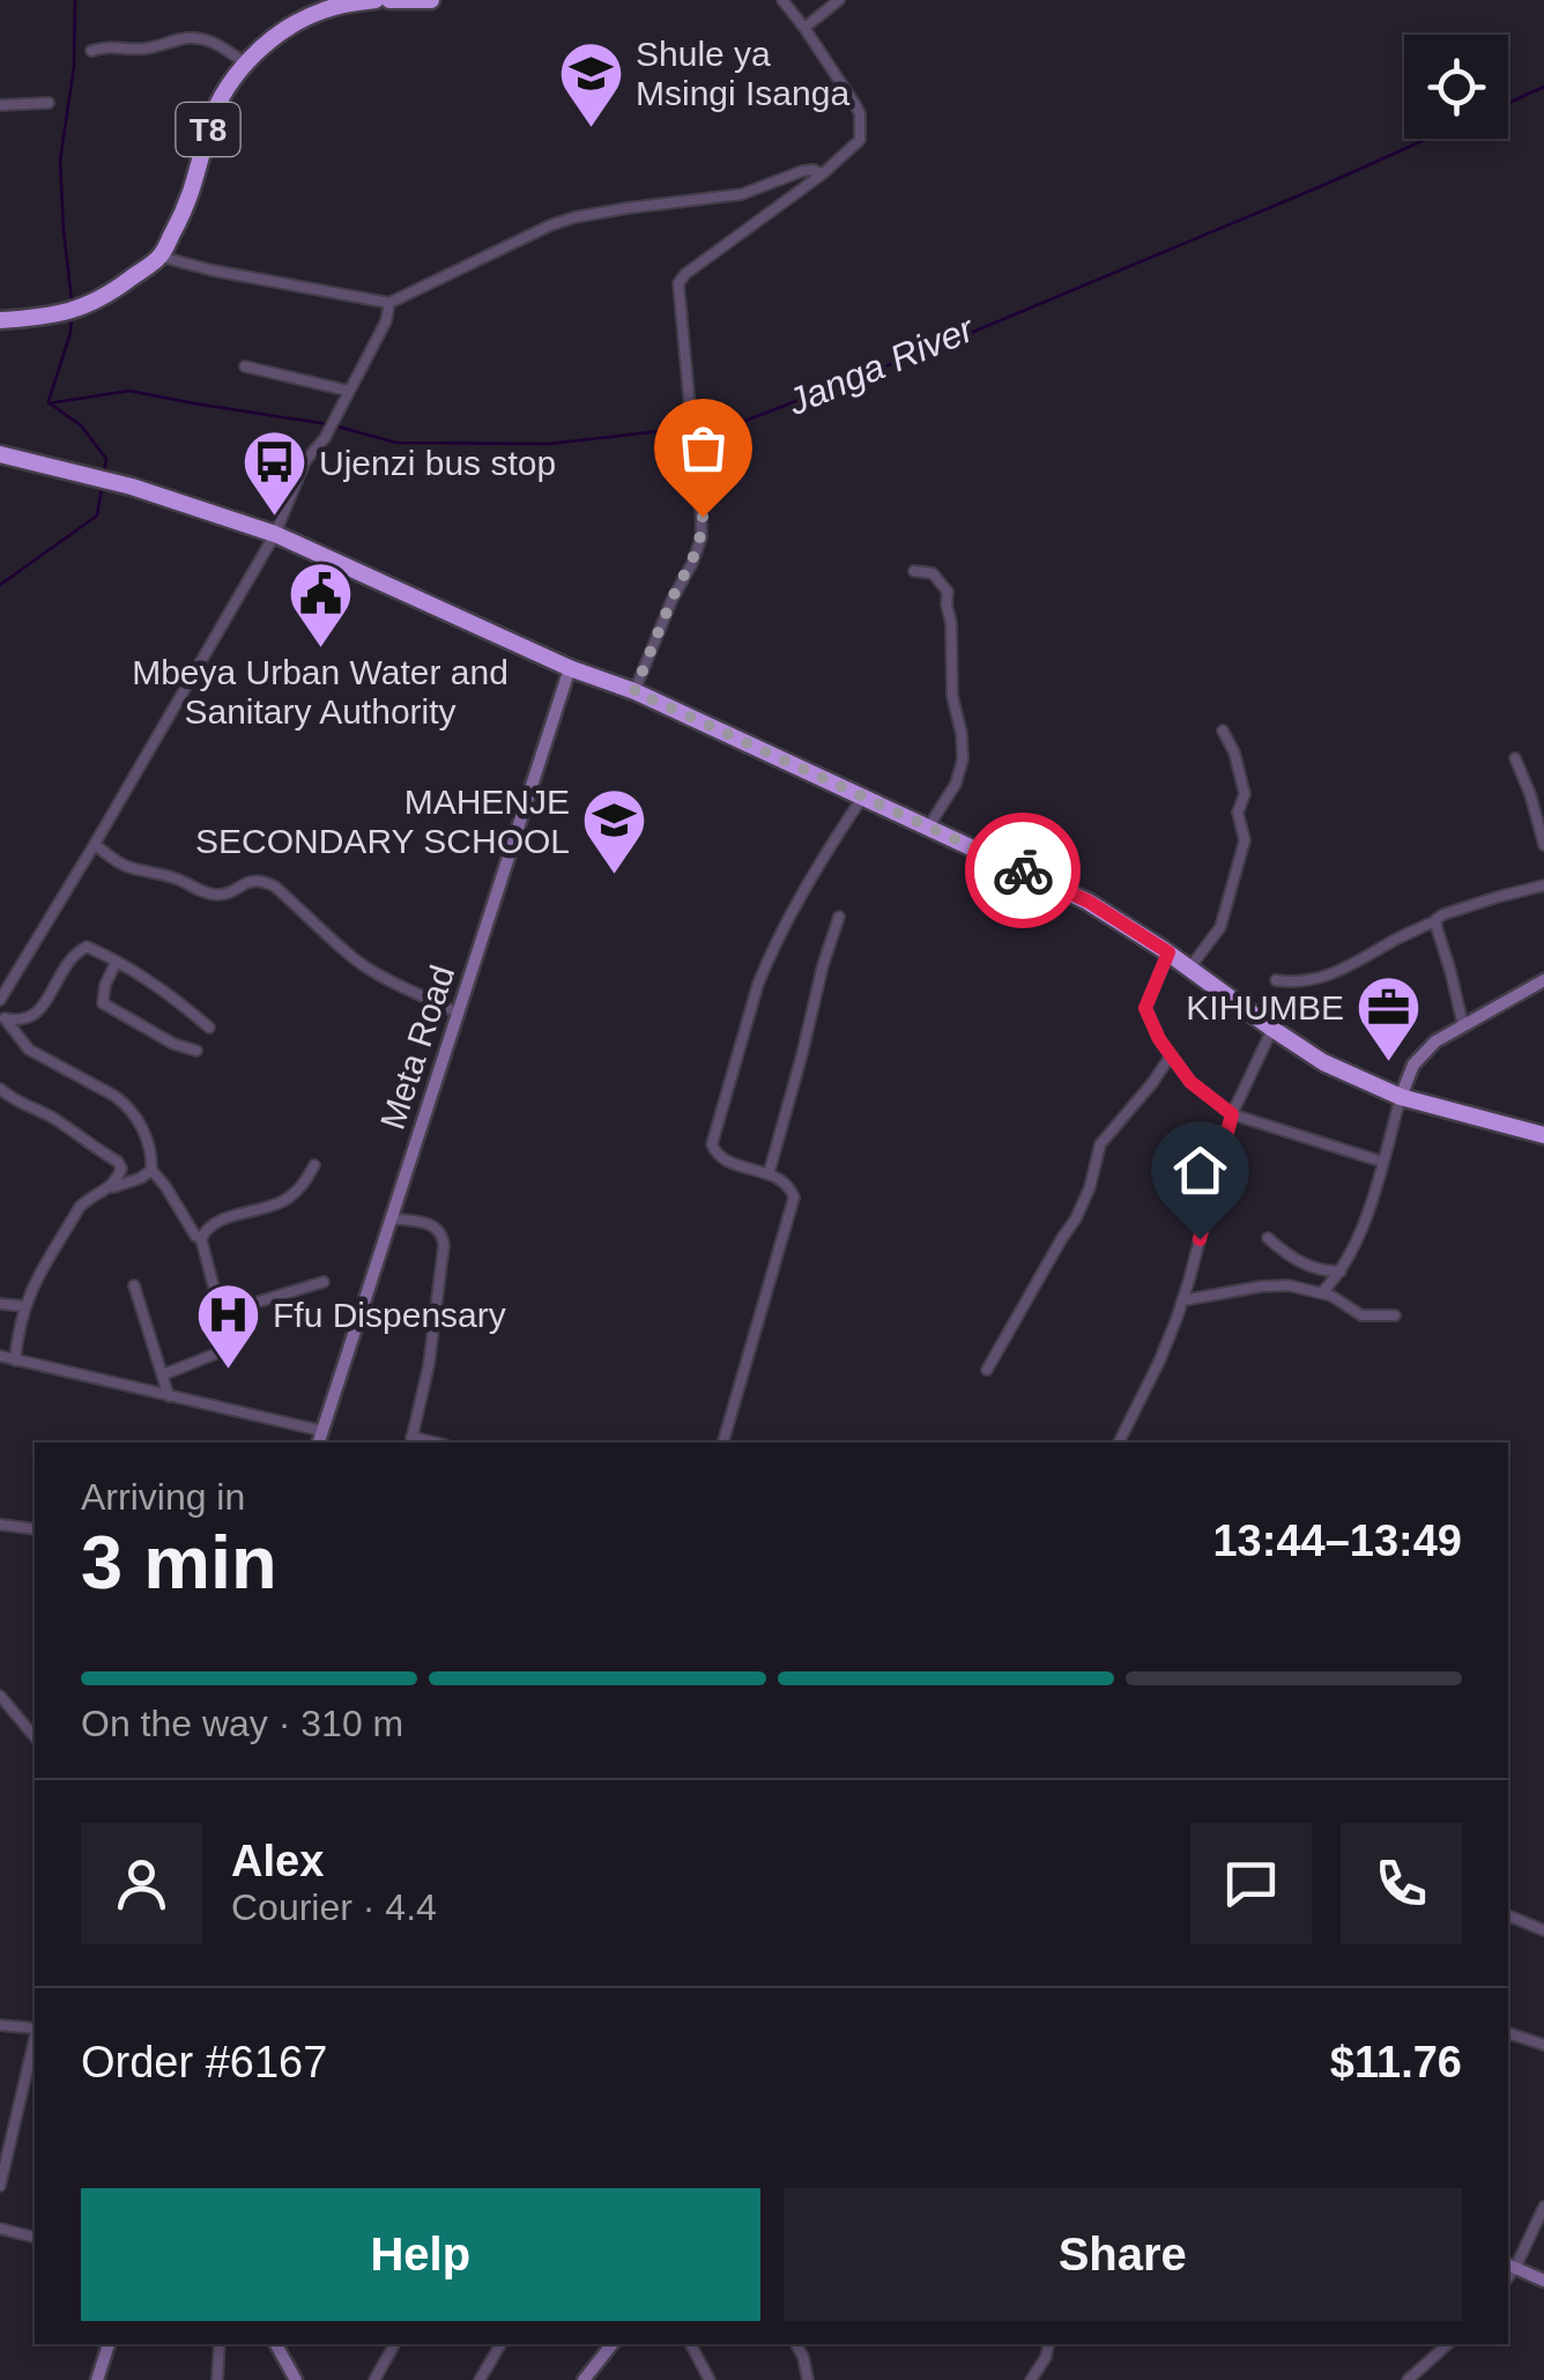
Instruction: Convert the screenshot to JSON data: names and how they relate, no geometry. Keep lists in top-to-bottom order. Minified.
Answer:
{"streets":{"highway":["T8"],"street":["Meta Road"]},"water":["Janga River"],"places":{"school or university":["Shule ya Msingi Isanga","MAHENJE SECONDARY SCHOOL"],"bus stop":["Ujenzi bus stop"],"public building":["Mbeya Urban Water and Sanitary Authority"],"office":["KIHUMBE"],"hospital":["Ffu Dispensary"]},"page":{"heading":["3 min","Arriving in","13:44–13:49"],"panel":["Alex","Courier · 4.4","Order #6167","$11.76"],"bar":"On the way · 310 m","buttons":["Help","Share"]}}
